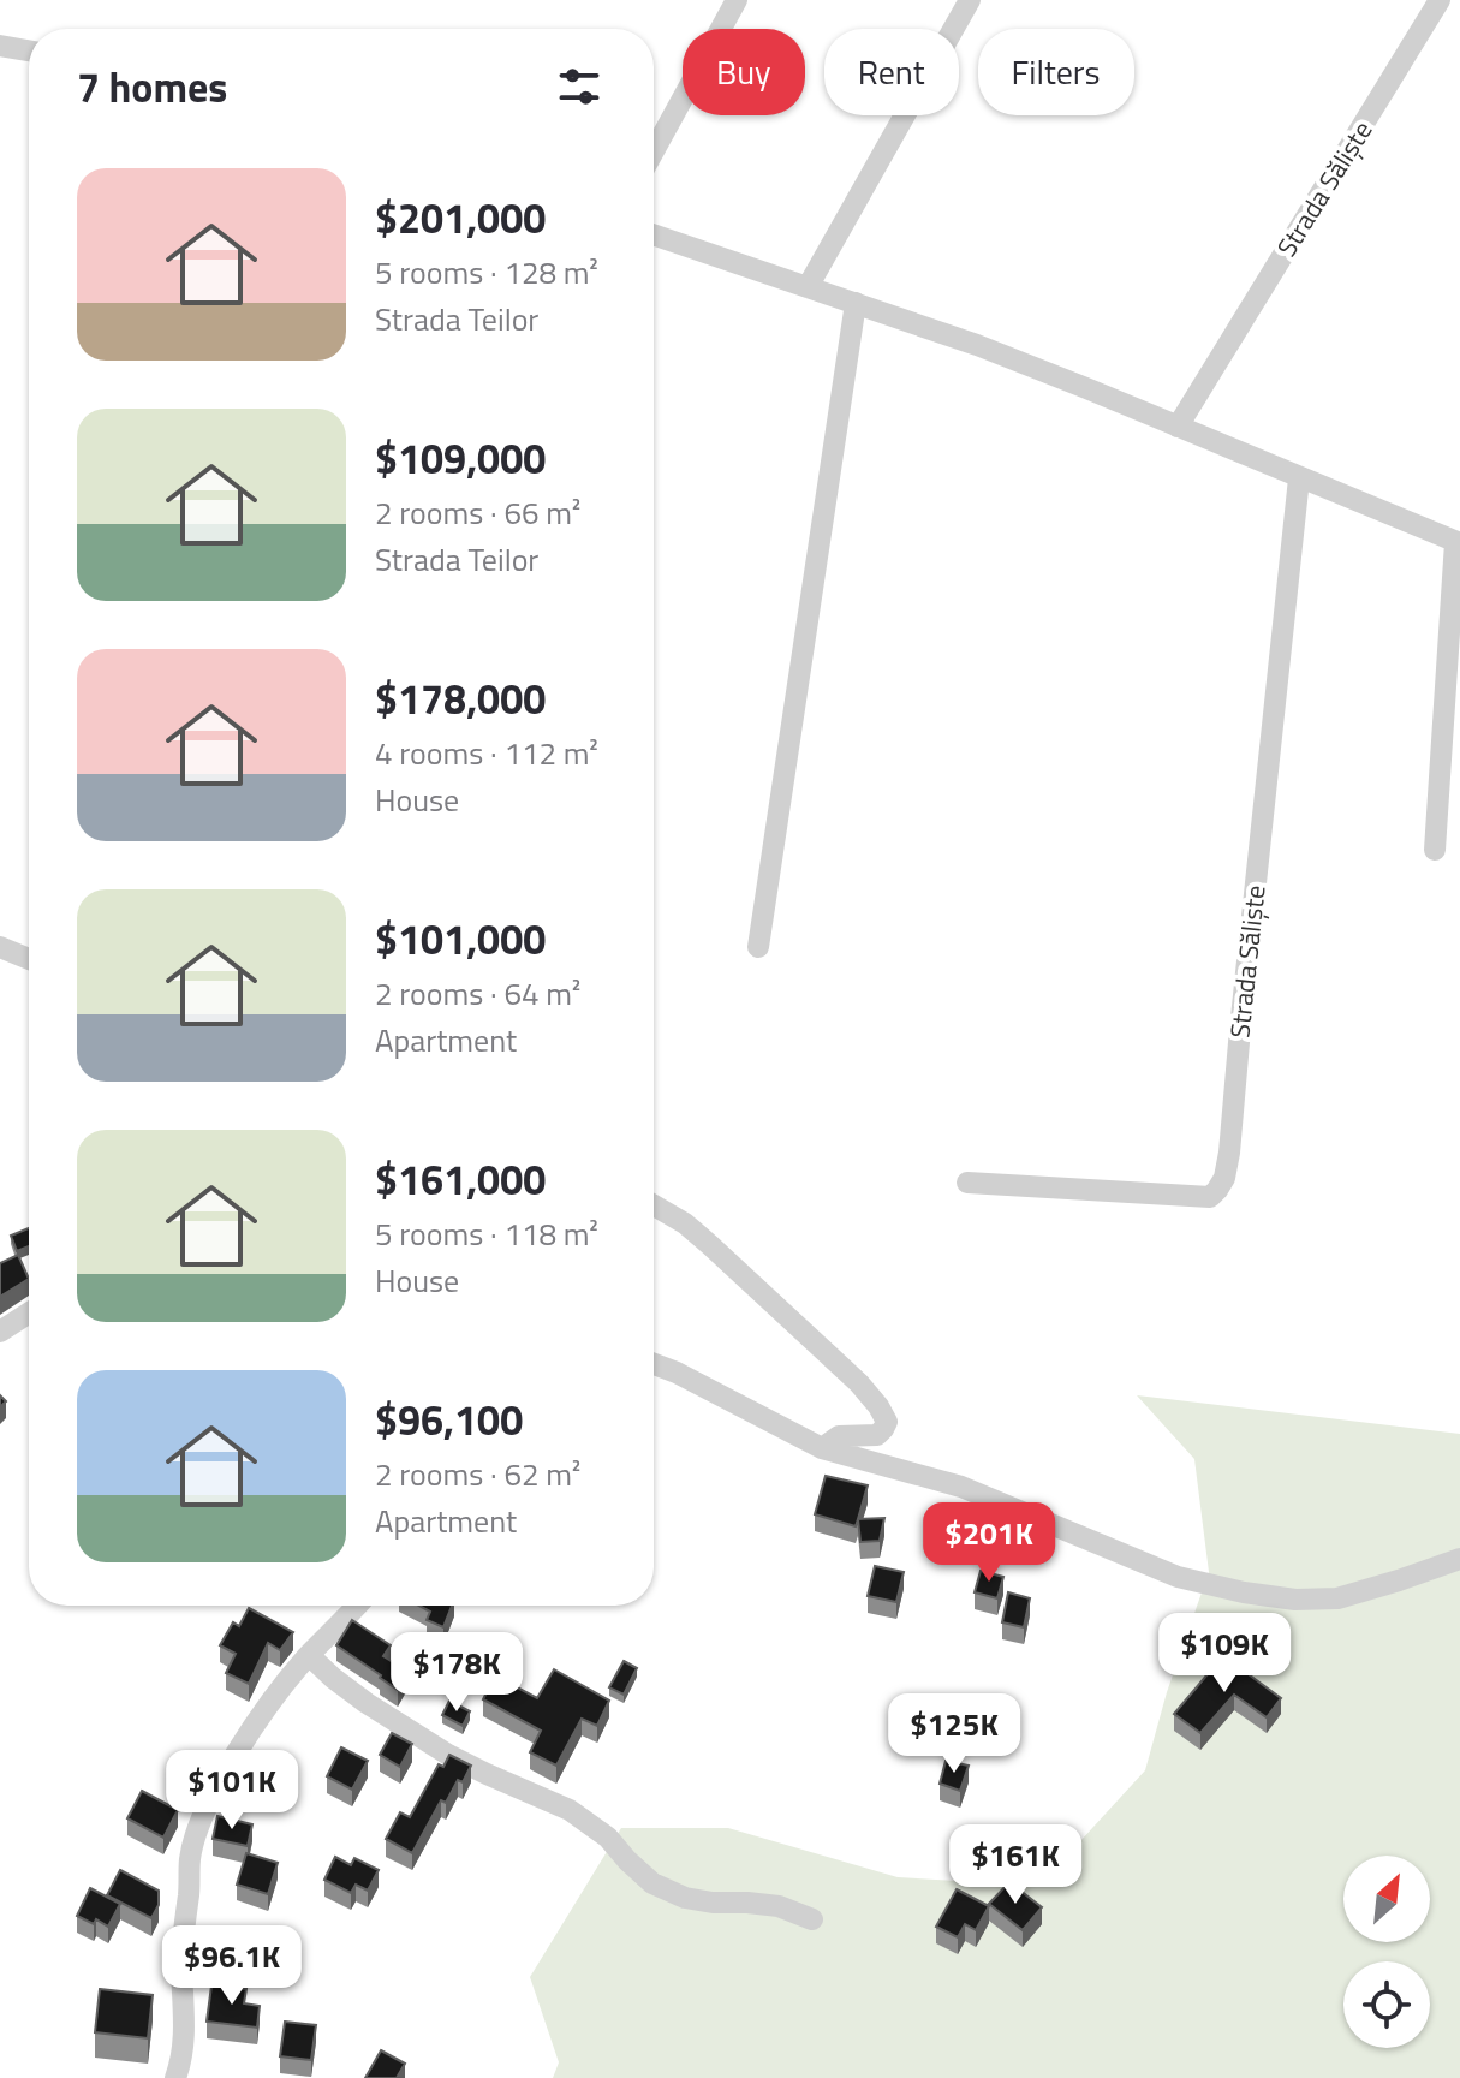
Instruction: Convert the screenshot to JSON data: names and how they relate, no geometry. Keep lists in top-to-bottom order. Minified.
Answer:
{"streets":{"street":["Strada Săliște"]},"north":"top right","page":{"chip":["Buy","Rent","Filters"],"heading":"7 homes","list":[{"name":"$201,000","note":"5 rooms · 128 m² · Strada Teilor"},{"name":"$109,000","note":"2 rooms · 66 m² · Strada Teilor"},{"name":"$178,000","note":"4 rooms · 112 m² · House"},{"name":"$101,000","note":"2 rooms · 64 m² · Apartment"},{"name":"$161,000","note":"5 rooms · 118 m² · House"},{"name":"$96,100","note":"2 rooms · 62 m² · Apartment"}],"price":["$201K","$109K","$178K","$125K","$101K","$161K","$96.1K"]}}
